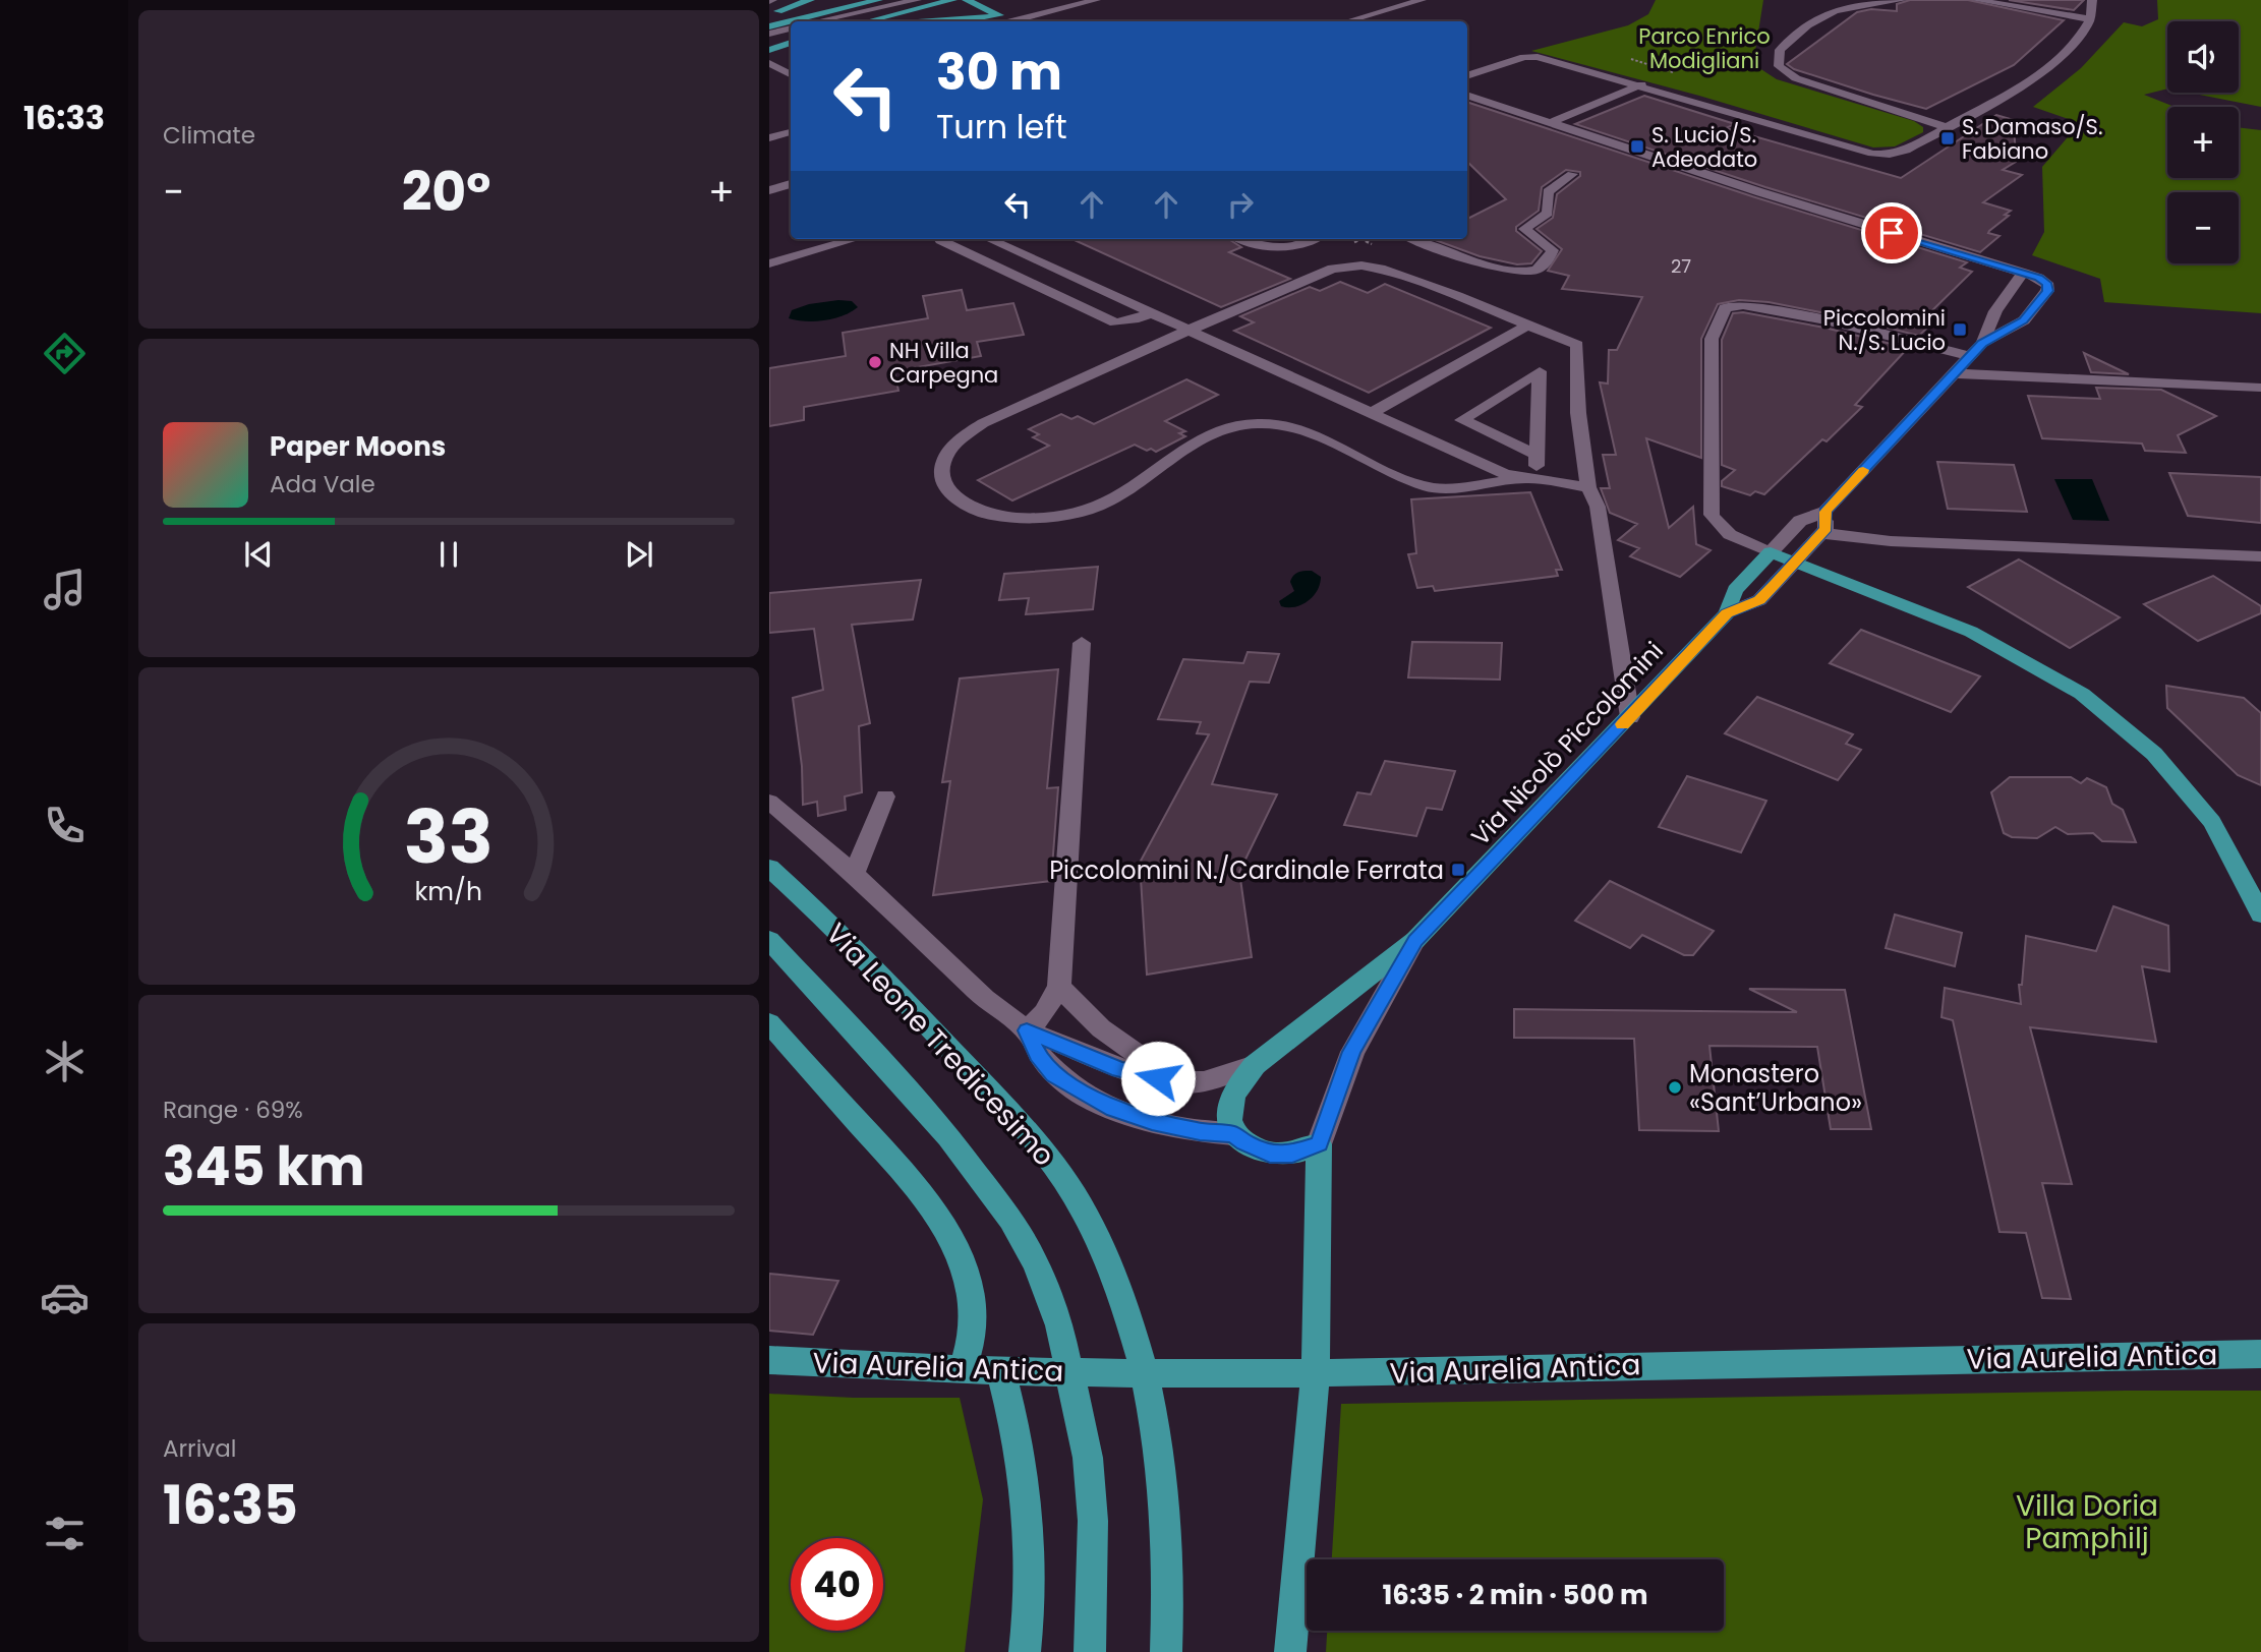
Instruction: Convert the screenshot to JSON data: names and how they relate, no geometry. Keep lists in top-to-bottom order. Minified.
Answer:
{"streets":{"main road":["Via Nicolò Piccolomini","Via Leone Tredicesimo","Via Aurelia Antica"]},"parks":["Parco Enrico Modigliani","Villa Doria Pamphilj"],"places":{"transit":["S. Damaso/S. Fabiano","S. Lucio/S. Adeodato","Piccolomini N./S. Lucio","Piccolomini N./Cardinale Ferrata"],"other":["NH Villa Carpegna","Monastero «Sant’Urbano»"]},"house_numbers":["27"],"page":{"tabs":"16:33","tile":["Climate",["Range · 69%","345 km"],["Arrival","16:35"]],"map_buttons":["+","−"],"turn":["30 m","Turn left"],"heat":["−","20°","+"],"song":["Paper Moons","Ada Vale"],"limit":"40","trip":"16:35 · 2 min · 500 m","gauge":["33","km/h"]}}
